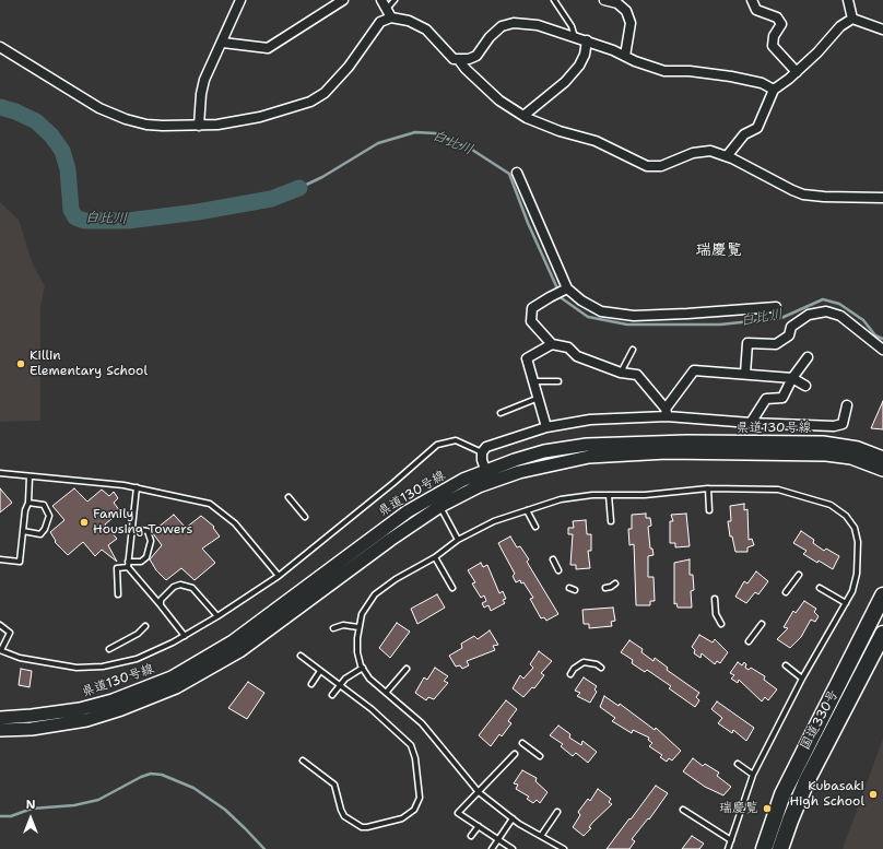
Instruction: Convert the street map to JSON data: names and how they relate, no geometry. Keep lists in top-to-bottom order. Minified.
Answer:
{"streets":{"highway":["国道330号"],"main road":["県道130号線"]},"districts":["瑞慶覧"],"water":["白比川"],"places":["Killin Elementary School","Family Housing Towers","Kubasaki High School","瑞慶覧"],"north":"top"}
